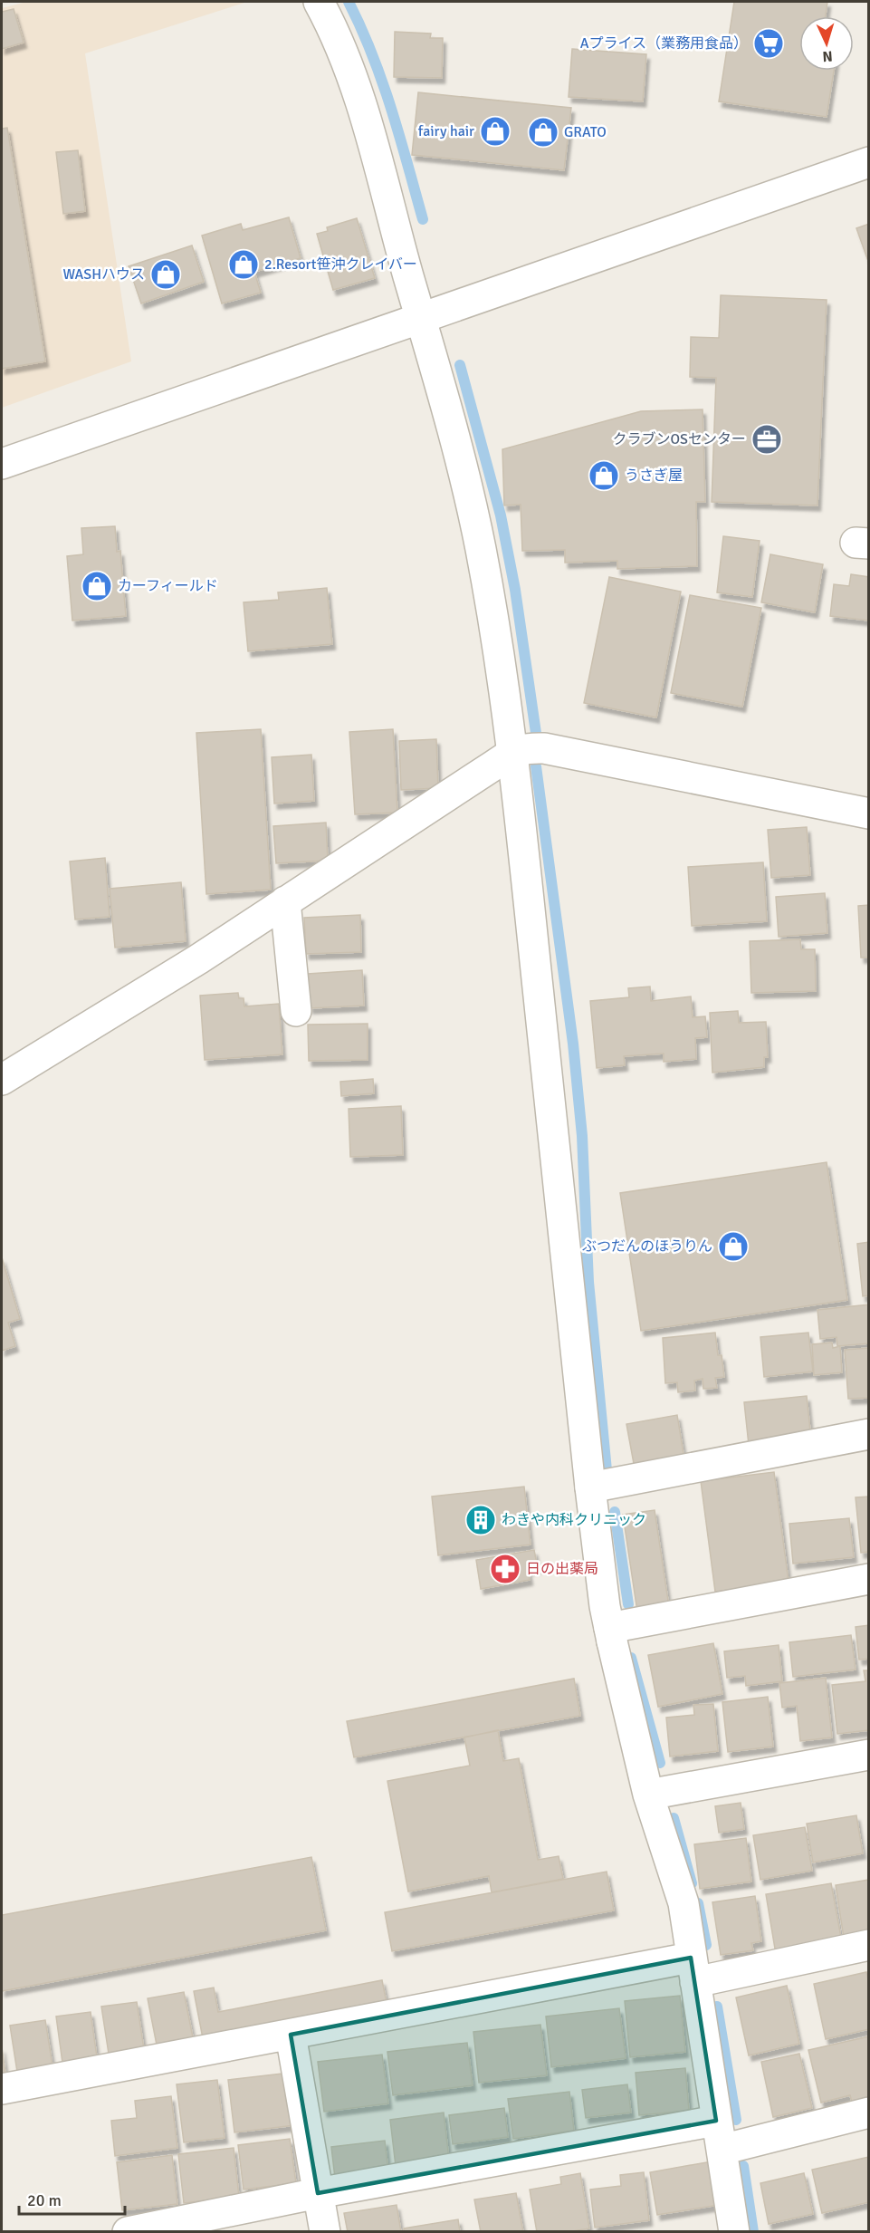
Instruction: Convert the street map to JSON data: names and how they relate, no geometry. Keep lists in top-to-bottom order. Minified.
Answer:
{"places":{"supermarket":["Aプライス（業務用食品）"],"shop":["fairy hair","GRATO","2.Resort笹沖クレイバー","WASHハウス","うさぎ屋","カーフィールド","ぶつだんのほうりん"],"office":["クラブンOSセンター"],"building":["わきや内科クリニック"],"pharmacy":["日の出薬局"]},"scale_bar":"20 m","north":"bottom"}
